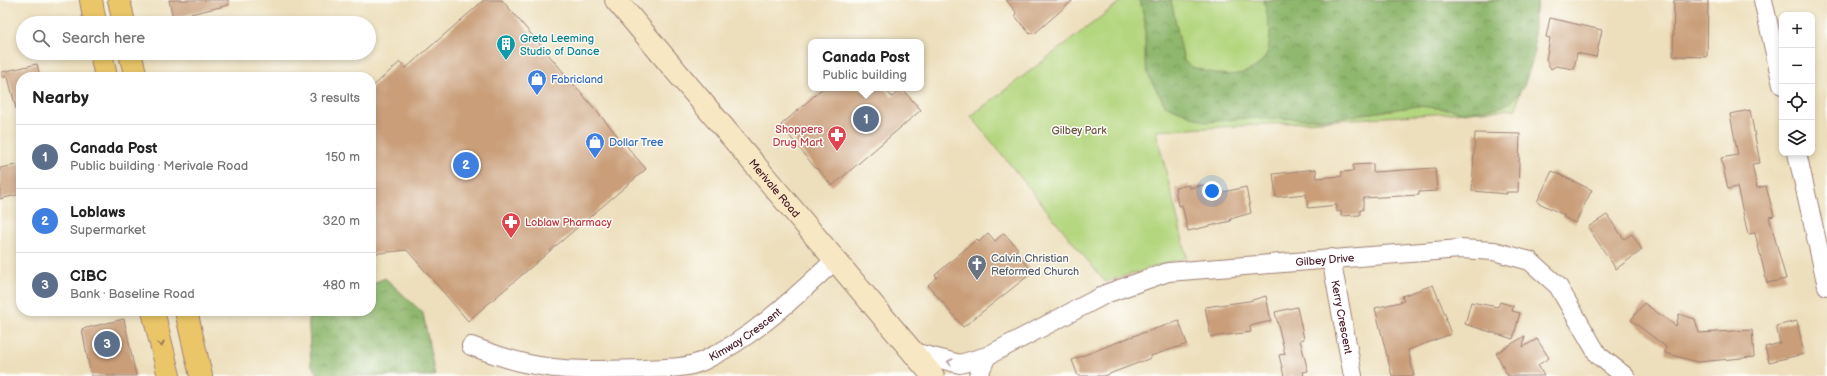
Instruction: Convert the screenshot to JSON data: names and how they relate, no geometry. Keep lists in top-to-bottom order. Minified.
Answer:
{"streets":{"main road":["Merivale Road"],"street":["Gilbey Drive","Kerry Crescent","Kimway Crescent"]},"crossings":[["Merivale Road","Gilbey Drive"],["Merivale Road","Kimway Crescent"],["Gilbey Drive","Kerry Crescent"]],"parks":["Gilbey Park"],"places":{"building":["Greta Leeming Studio of Dance"],"shop":["Fabricland","Dollar Tree"],"pharmacy":["Shoppers Drug Mart","Loblaw Pharmacy"],"church":["Calvin Christian Reformed Church"]},"page":{"map_buttons":["+","−"],"search":"Search here","popup":["Canada Post","Public building"],"heading":["Nearby","3 results"],"pins":["1","2","3"],"list":[{"mark":"1","name":"Canada Post","note":"Public building · Merivale Road","value":"150 m"},{"mark":"2","name":"Loblaws","note":"Supermarket","value":"320 m"},{"mark":"3","name":"CIBC","note":"Bank · Baseline Road","value":"480 m"}]}}
